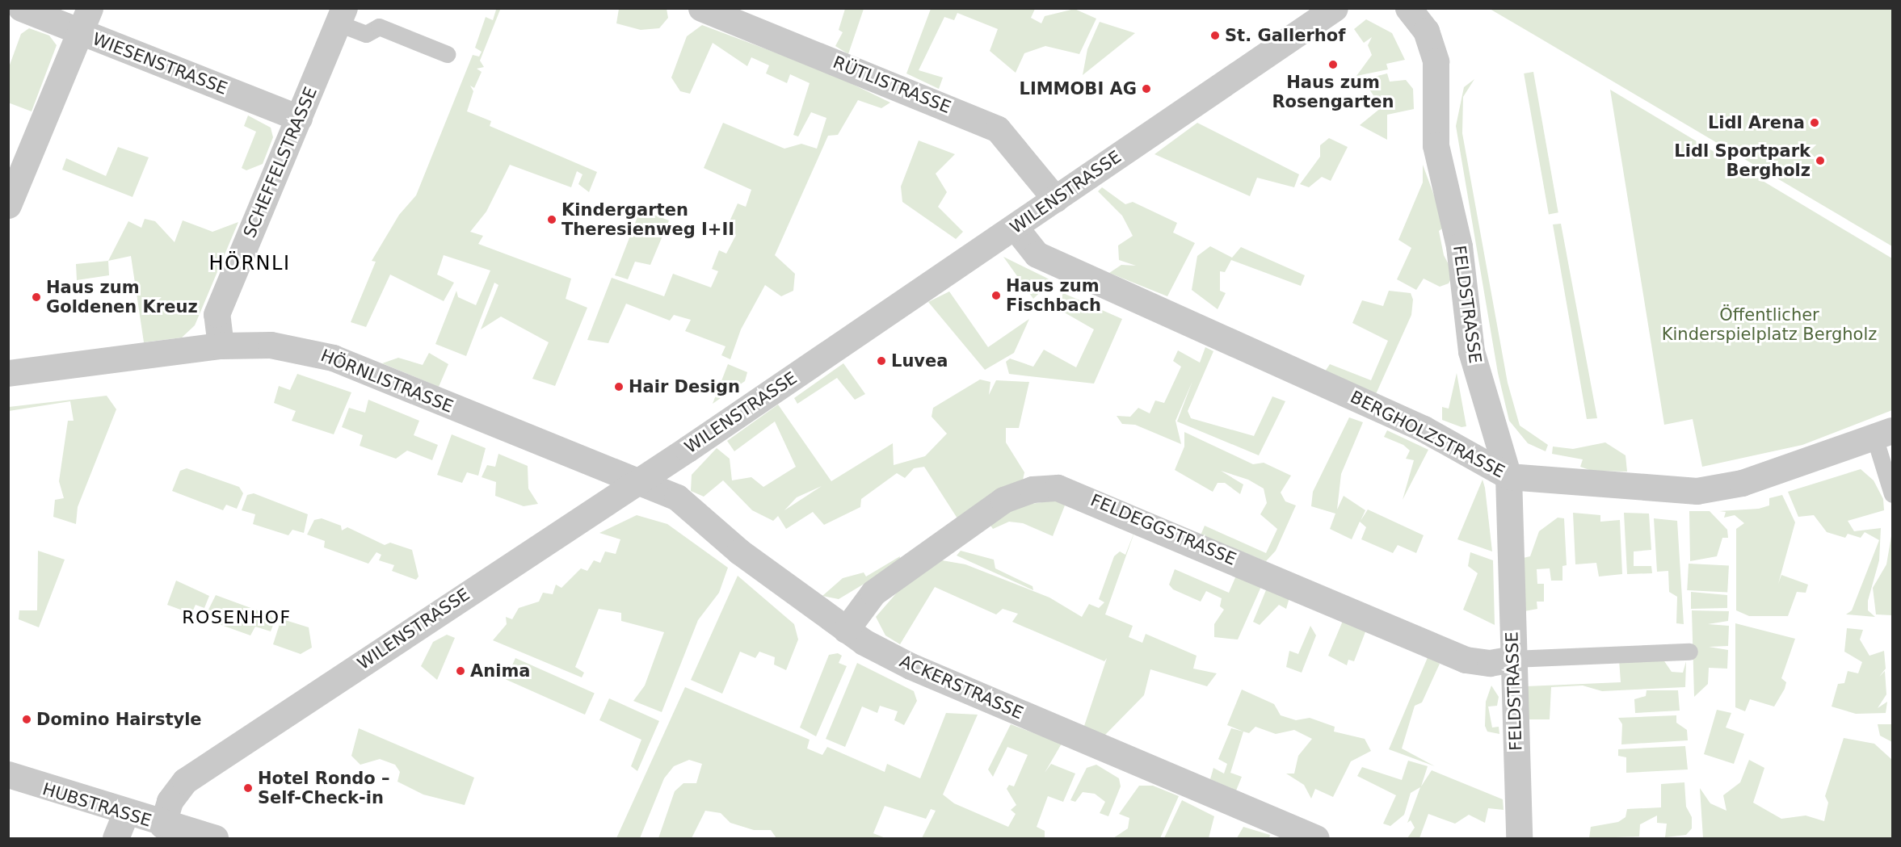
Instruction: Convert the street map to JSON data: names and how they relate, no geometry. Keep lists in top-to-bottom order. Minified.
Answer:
{"streets":{"street":["WIESENSTRASSE","RÜTLISTRASSE","SCHEFFELSTRASSE","WILENSTRASSE","FELDSTRASSE","HÖRNLISTRASSE","BERGHOLZSTRASSE","FELDEGGSTRASSE","ACKERSTRASSE","HUBSTRASSE"]},"crossings":[["WIESENSTRASSE","SCHEFFELSTRASSE"],["RÜTLISTRASSE","WILENSTRASSE"],["SCHEFFELSTRASSE","HÖRNLISTRASSE"],["WILENSTRASSE","HÖRNLISTRASSE"],["WILENSTRASSE","BERGHOLZSTRASSE"],["WILENSTRASSE","ACKERSTRASSE"],["WILENSTRASSE","HUBSTRASSE"],["FELDSTRASSE","BERGHOLZSTRASSE"],["FELDSTRASSE","FELDEGGSTRASSE"],["HÖRNLISTRASSE","ACKERSTRASSE"],["FELDEGGSTRASSE","ACKERSTRASSE"]],"districts":["HÖRNLI","ROSENHOF"],"parks":["Öffentlicher Kinderspielplatz Bergholz"],"places":["St. Gallerhof","Haus zum Rosengarten","LIMMOBI AG","Lidl Arena","Lidl Sportpark Bergholz","Kindergarten Theresienweg I+II","Haus zum Fischbach","Haus zum Goldenen Kreuz","Luvea","Hair Design","Anima","Domino Hairstyle","Hotel Rondo – Self-Check-in"]}
